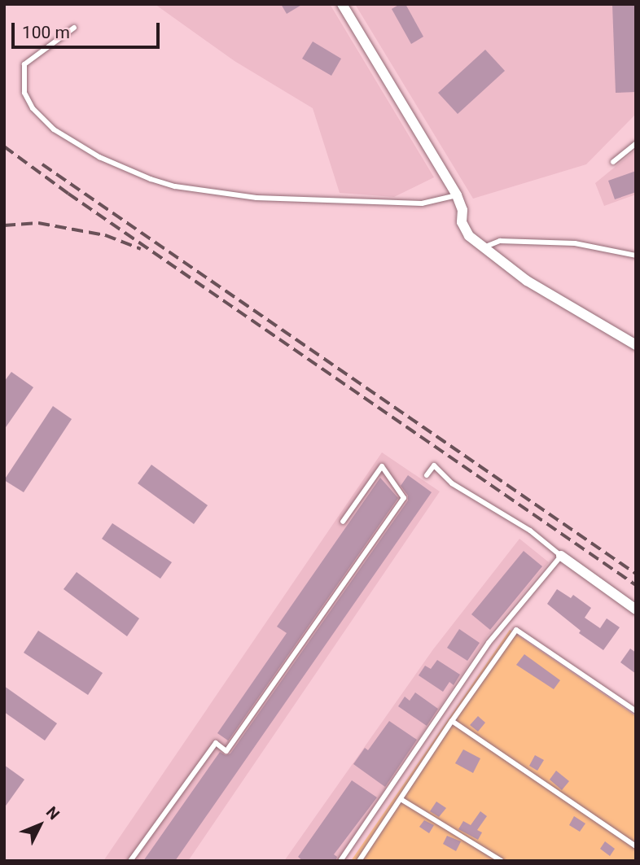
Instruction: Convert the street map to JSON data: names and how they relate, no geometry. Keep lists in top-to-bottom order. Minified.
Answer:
{"scale_bar":"100 m","north":"top right"}
